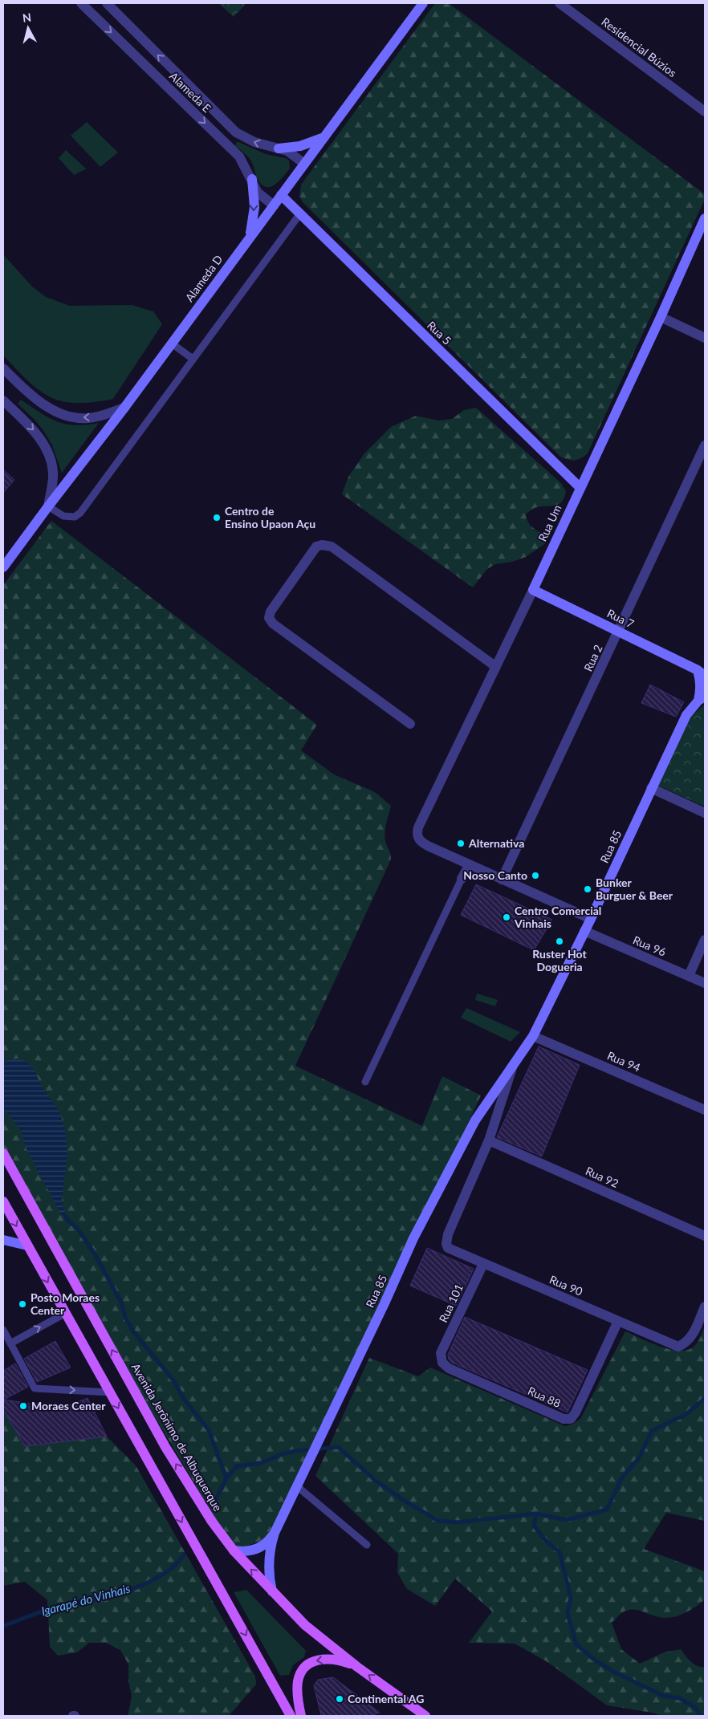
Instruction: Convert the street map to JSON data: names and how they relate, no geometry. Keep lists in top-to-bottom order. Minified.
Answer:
{"streets":{"main road":["Avenida Jerônimo de Albuquerque"],"street":["Residencial Búzios","Alameda E","Alameda D","Rua 5","Rua Um","Rua 7","Rua 2","Rua 85","Rua 96","Rua 94","Rua 92","Rua 90","Rua 101","Rua 88"]},"crossings":[["Alameda E","Alameda D"],["Alameda D","Rua 5"],["Rua 5","Rua Um"],["Rua Um","Rua 7"],["Rua 7","Rua 2"],["Rua 7","Rua 85"],["Rua 85","Rua 96"],["Rua 85","Rua 94"],["Rua 85","Rua 92"],["Rua 85","Rua 90"],["Rua 85","Avenida Jerônimo de Albuquerque"],["Rua 90","Rua 101"],["Rua 90","Rua 88"],["Rua 101","Rua 88"]],"water":["Igarapé do Vinhais"],"places":["Centro de Ensino Upaon Açu","Alternativa","Nosso Canto","Bunker Burguer & Beer","Centro Comercial Vinhais","Ruster Hot Dogueria","Posto Moraes Center","Moraes Center","Continental AG"],"north":"top"}
